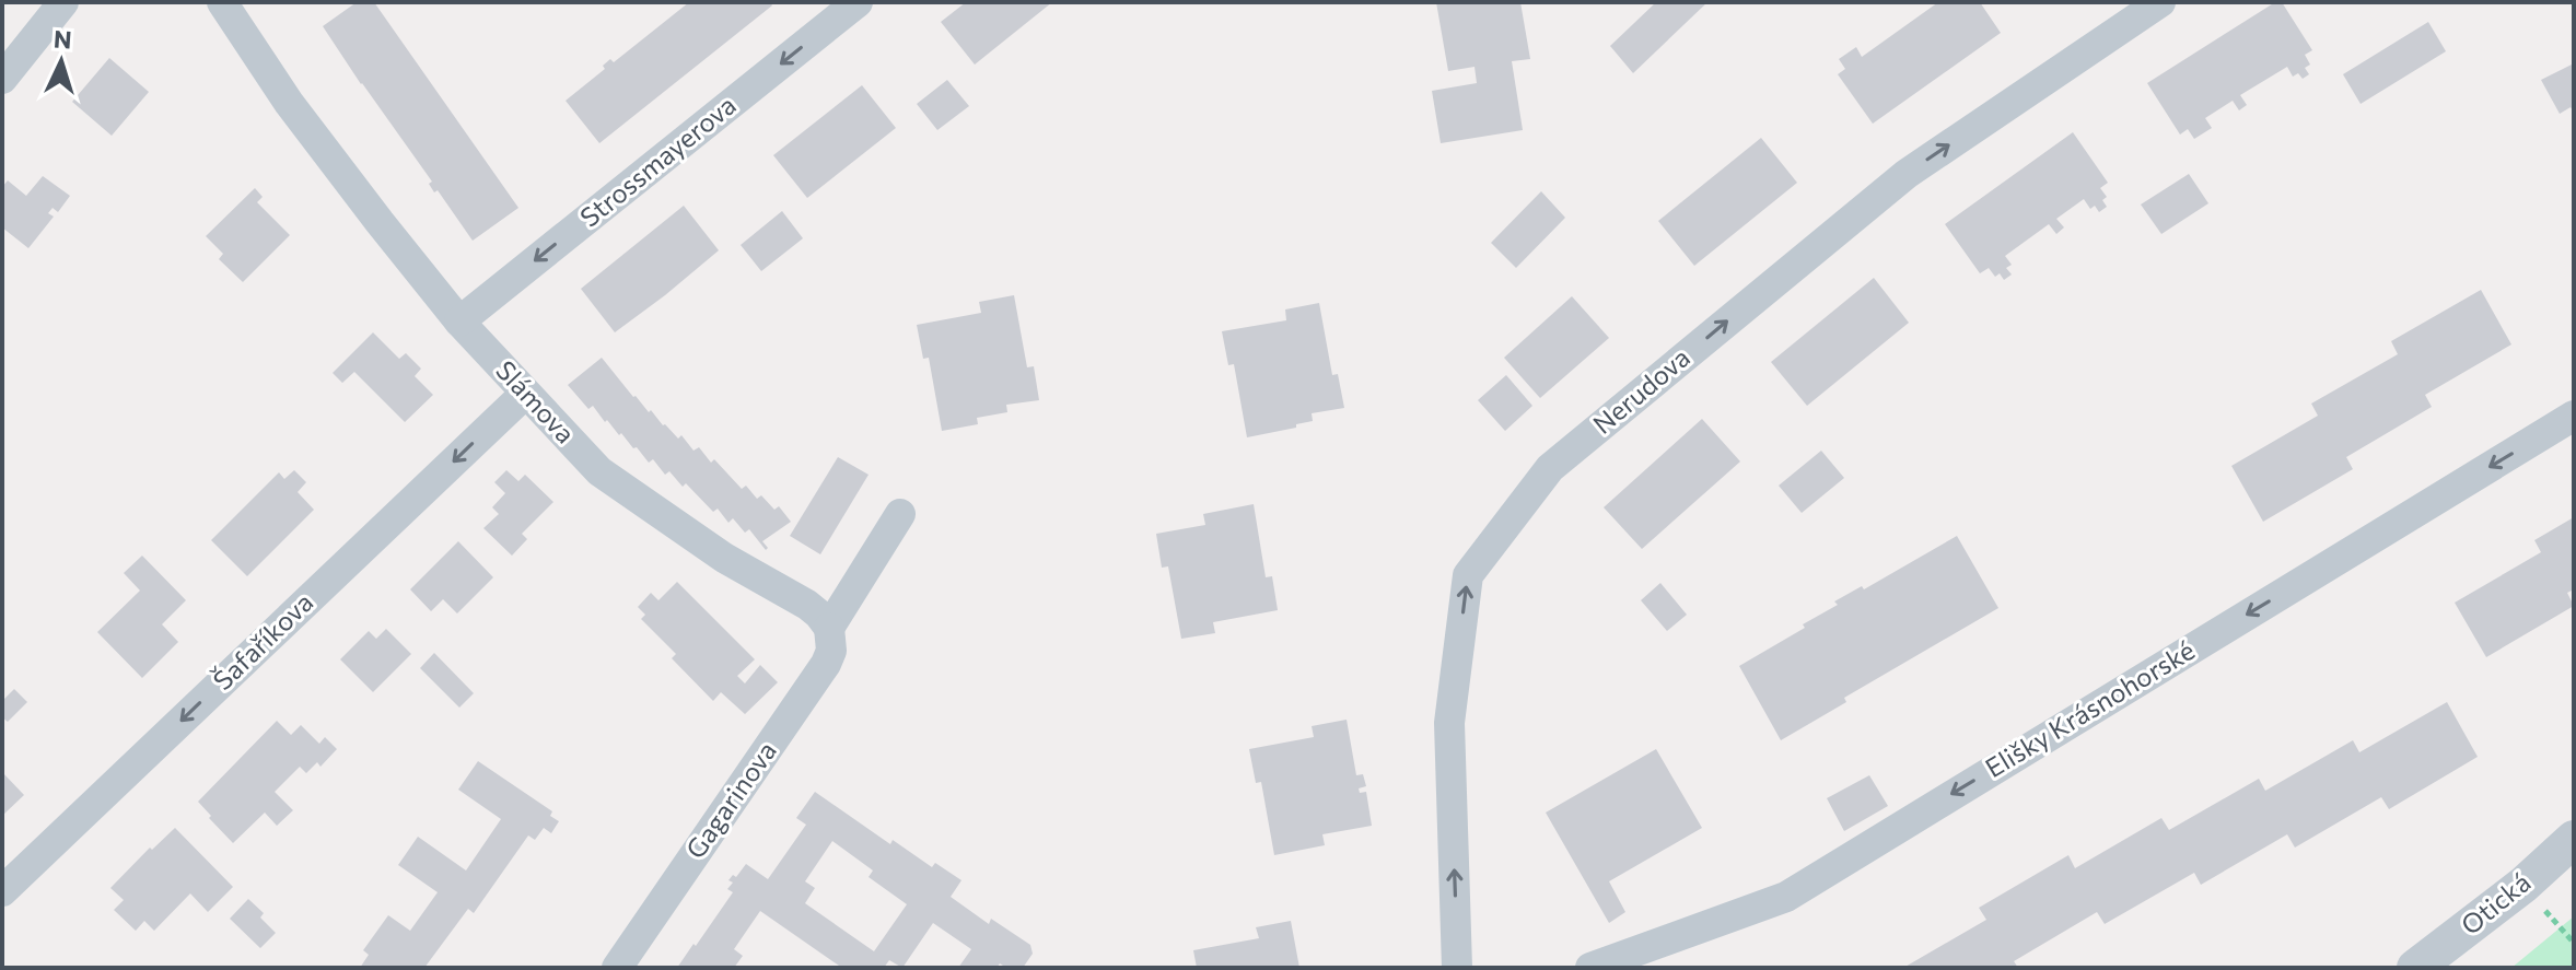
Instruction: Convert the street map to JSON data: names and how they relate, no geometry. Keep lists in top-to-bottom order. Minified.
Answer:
{"streets":{"street":["Strossmayerova","Nerudova","Slámova","Šafaříkova","Elišky Krásnohorské","Gagarinova","Otická"]},"crossings":[["Strossmayerova","Slámova"],["Slámova","Šafaříkova"],["Slámova","Gagarinova"]],"one_way":["Strossmayerova","Nerudova","Šafaříkova","Elišky Krásnohorské"],"north":"top"}
